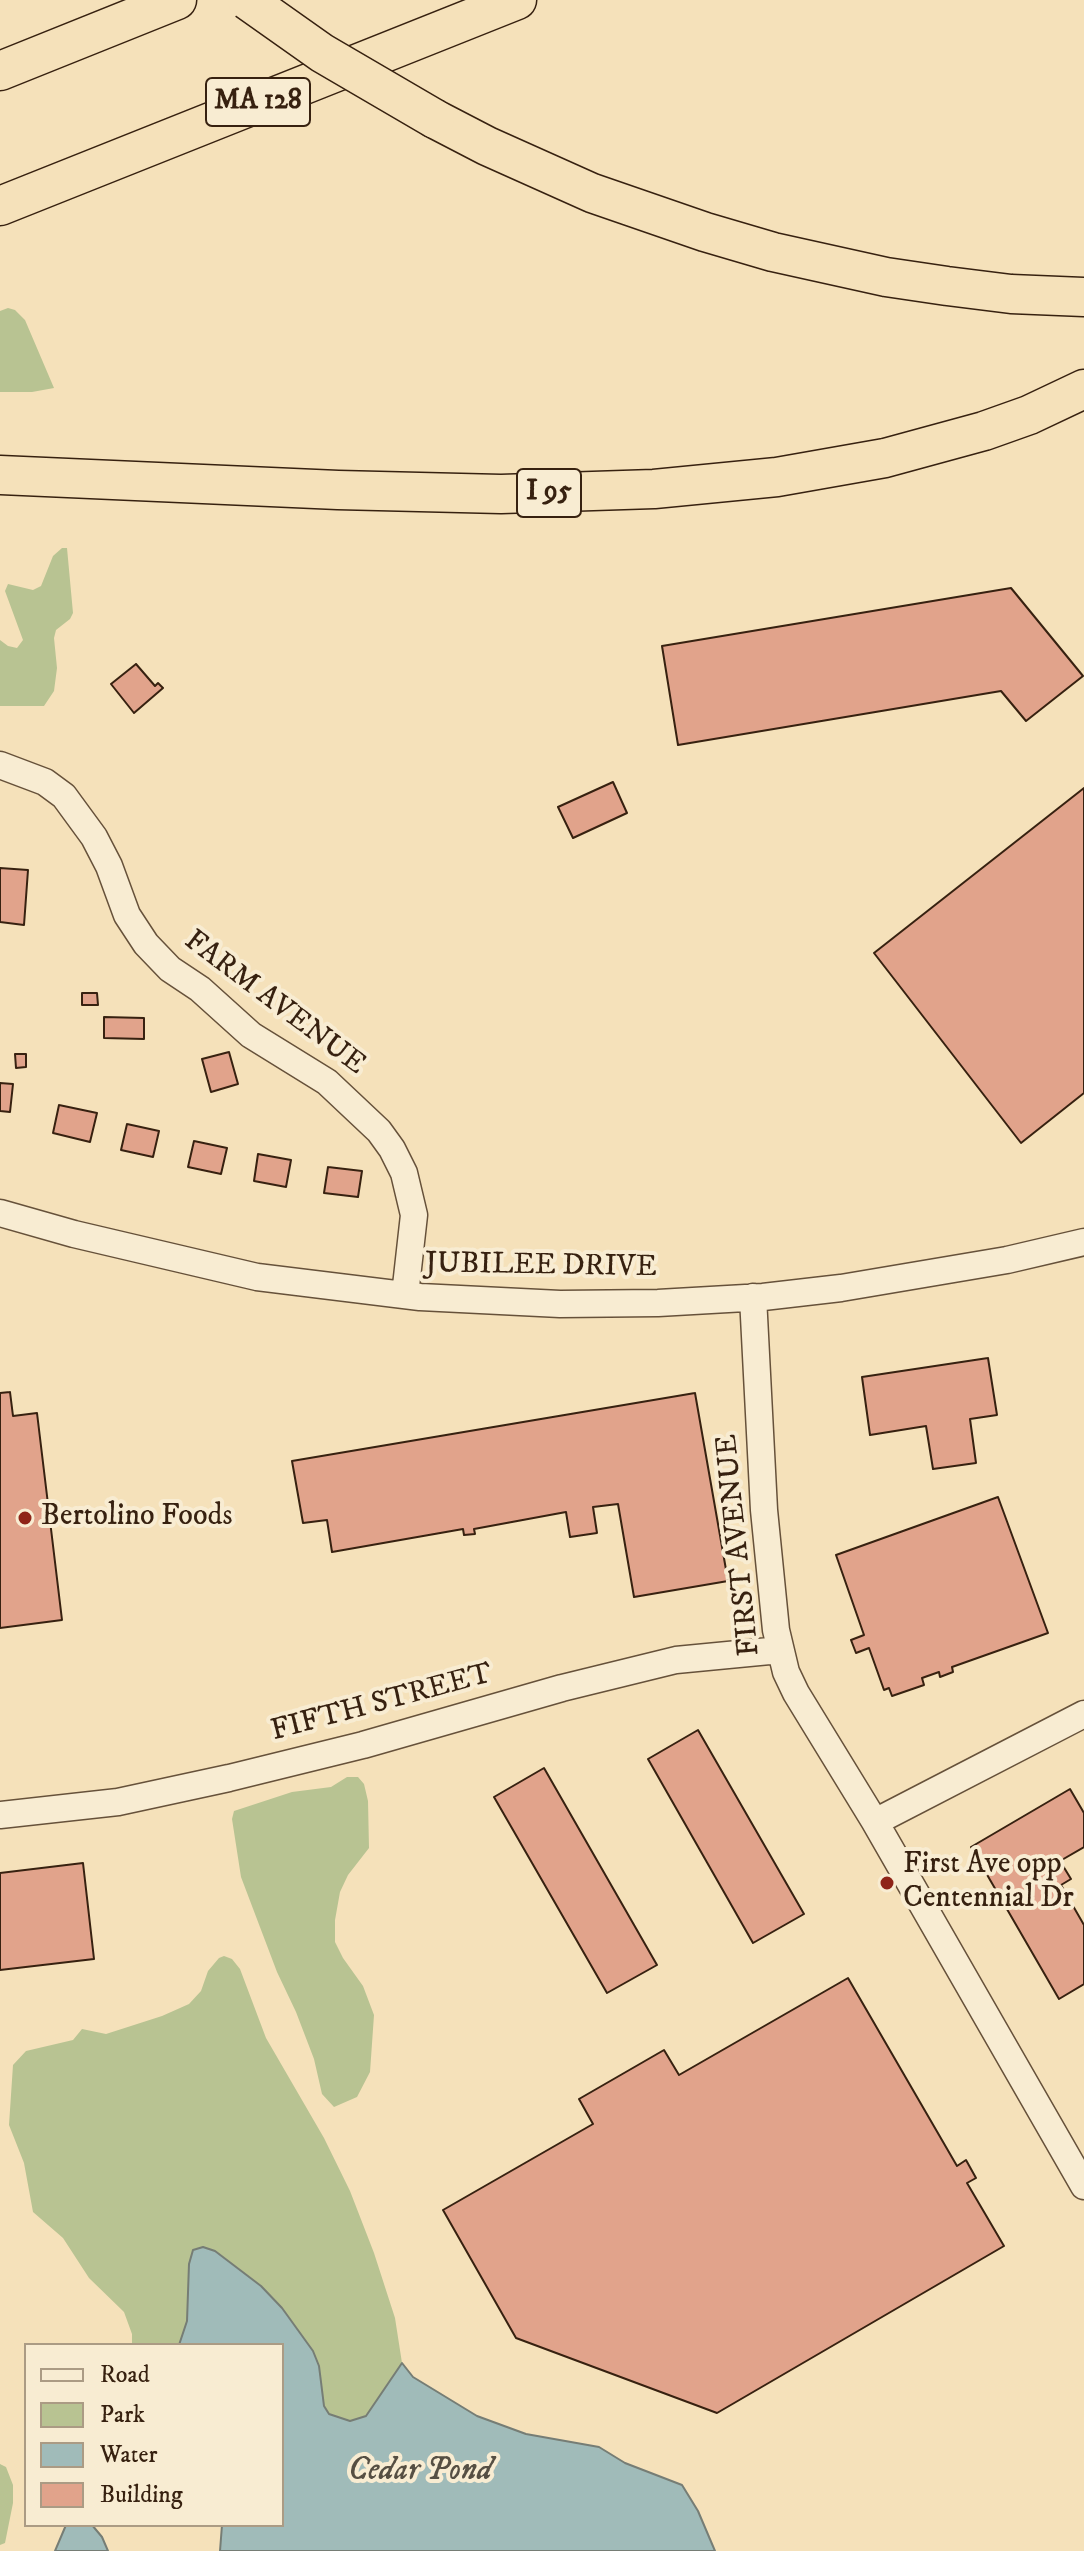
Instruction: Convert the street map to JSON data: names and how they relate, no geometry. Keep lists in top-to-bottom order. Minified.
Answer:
{"streets":{"highway":["MA 128","I 95"],"street":["FARM AVENUE","JUBILEE DRIVE","FIRST AVENUE","FIFTH STREET"]},"crossings":[["FARM AVENUE","JUBILEE DRIVE"],["JUBILEE DRIVE","FIRST AVENUE"],["FIRST AVENUE","FIFTH STREET"]],"water":["Cedar Pond"],"places":["Bertolino Foods","First Ave opp Centennial Dr"],"legend":["Road","Park","Water","Building"]}
